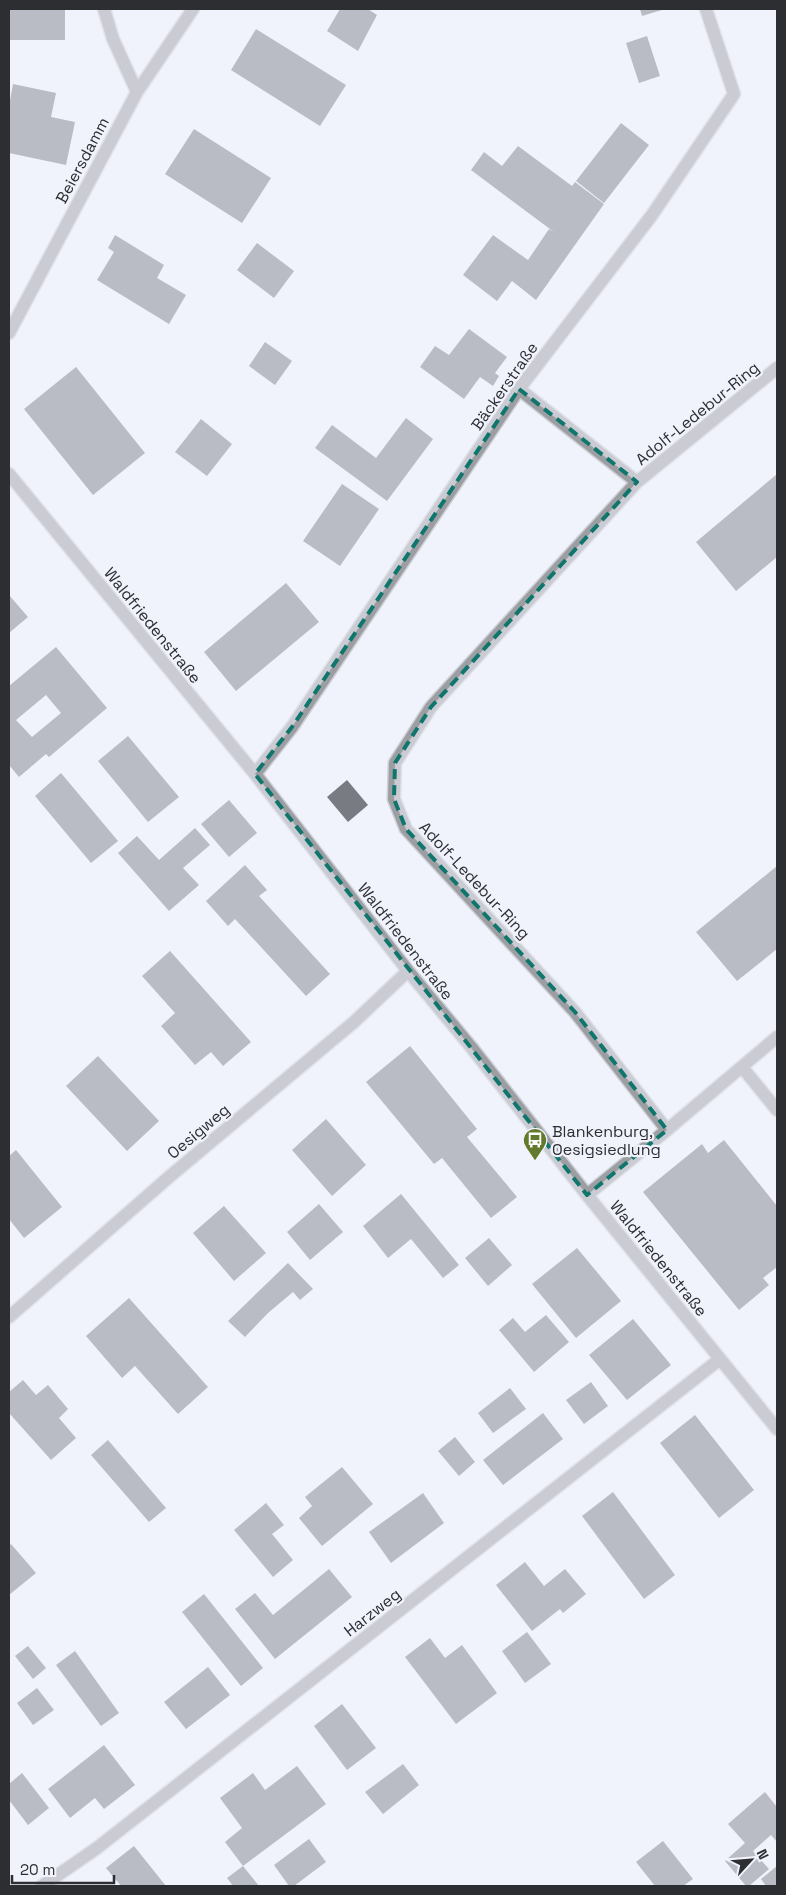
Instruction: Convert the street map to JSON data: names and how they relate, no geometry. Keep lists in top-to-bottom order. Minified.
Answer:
{"streets":{"street":["Beiersdamm","Bäckerstraße","Adolf-Ledebur-Ring","Waldfriedenstraße","Oesigweg","Harzweg"]},"crossings":[["Bäckerstraße","Adolf-Ledebur-Ring"],["Bäckerstraße","Waldfriedenstraße"],["Waldfriedenstraße","Oesigweg"],["Waldfriedenstraße","Harzweg"]],"places":{"bus stop":["Blankenburg, Oesigsiedlung"]},"scale_bar":"20 m","north":"top right"}
